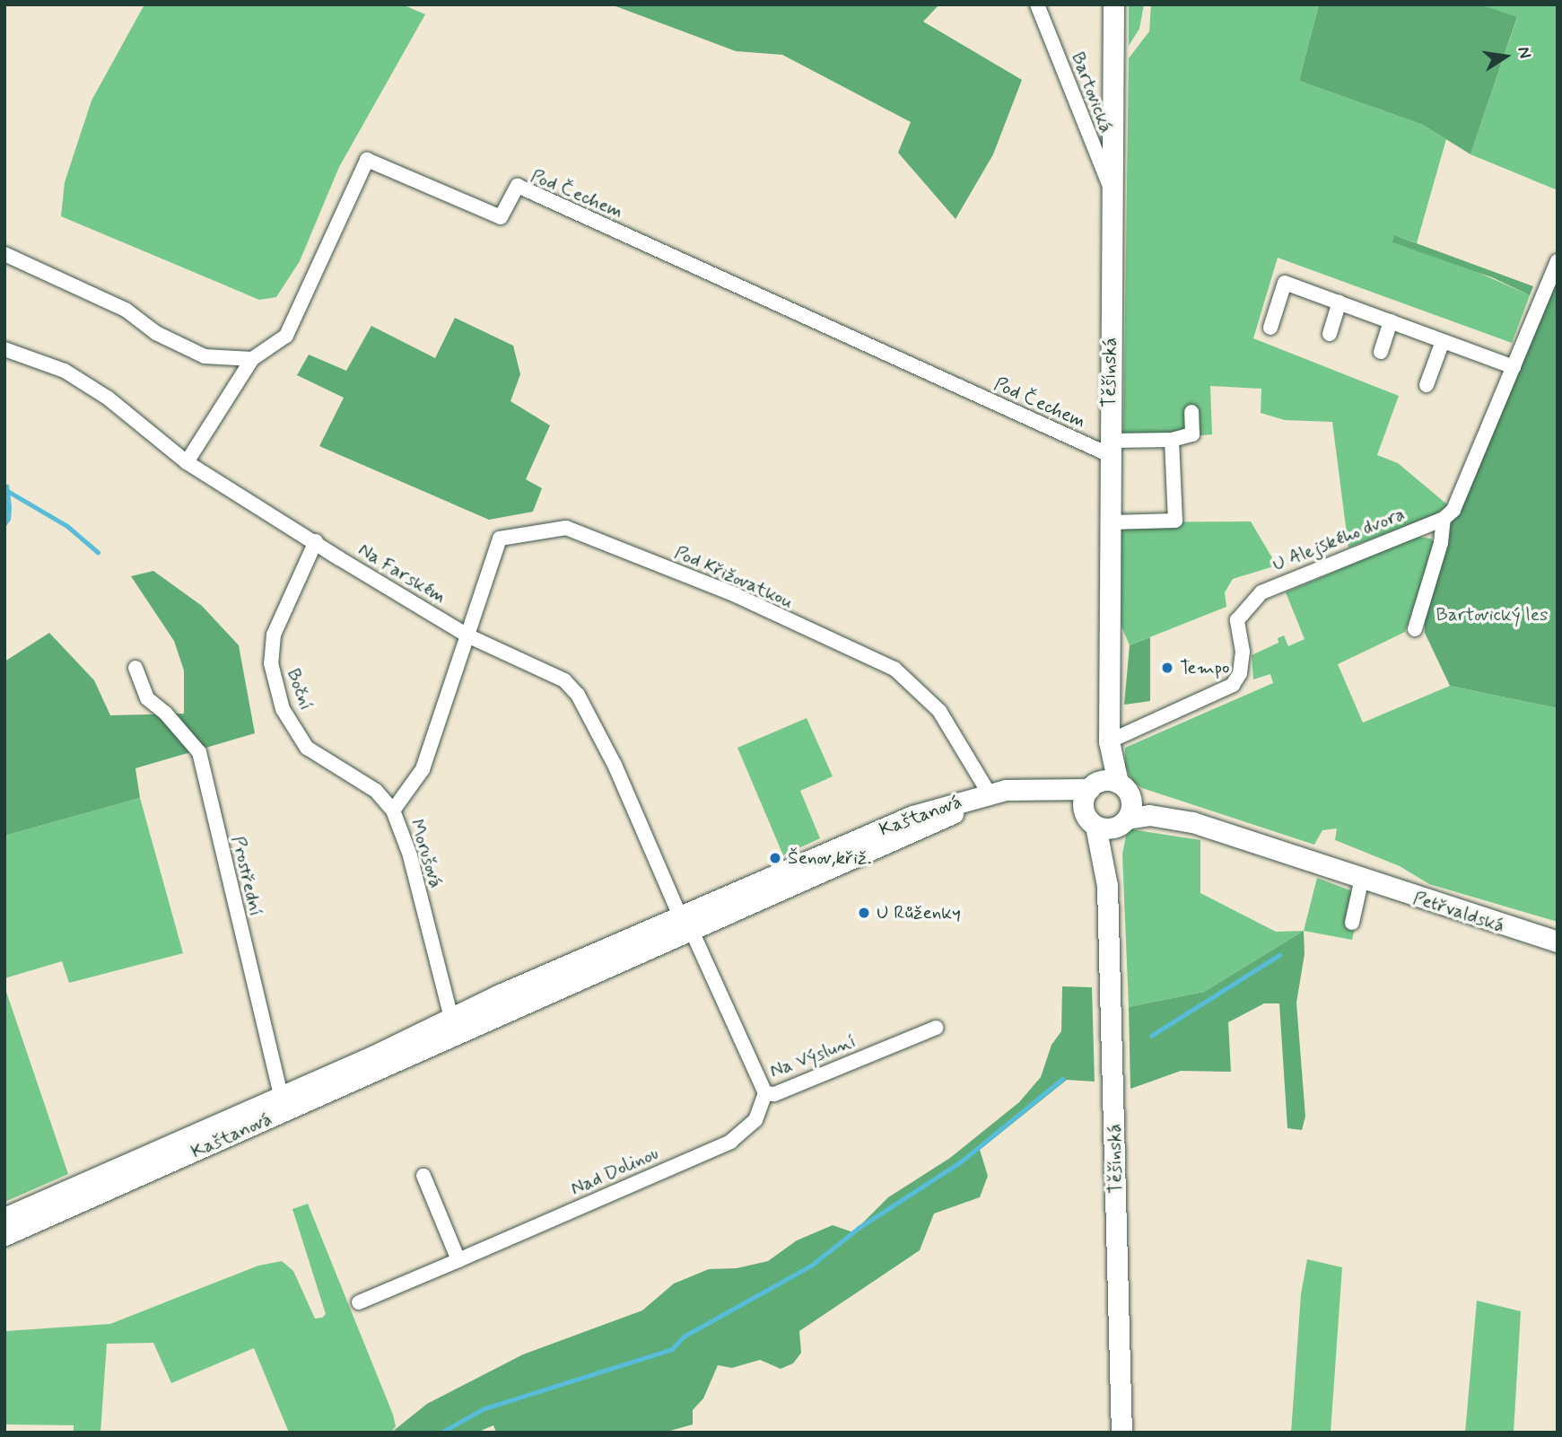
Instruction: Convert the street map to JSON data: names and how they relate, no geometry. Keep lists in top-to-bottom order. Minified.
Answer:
{"streets":{"main road":["Těšínská","Kaštanová","Petřvaldská"],"street":["Bartovická","Pod Čechem","U Alejského dvora","Na Farském","Pod Křižovatkou","Boční","Morušová","Prostřední","Na Výsluní","Nad Dolinou"]},"crossings":[["Bartovická","Těšínská"],["Pod Čechem","Těšínská"],["Pod Čechem","Na Farském"],["Těšínská","U Alejského dvora"],["Těšínská","Kaštanová"],["Těšínská","Petřvaldská"],["Na Farském","Pod Křižovatkou"],["Na Farském","Boční"],["Na Farském","Kaštanová"],["Na Farském","Morušová"],["Na Farském","Na Výsluní"],["Pod Křižovatkou","Kaštanová"],["Pod Křižovatkou","Morušová"],["Boční","Morušová"],["Kaštanová","Morušová"],["Kaštanová","Prostřední"],["Kaštanová","Petřvaldská"],["Kaštanová","Na Výsluní"],["Na Výsluní","Nad Dolinou"]],"parks":["Bartovický les"],"places":["Tempo","Šenov,křiž.","U Růženky"],"north":"right"}
